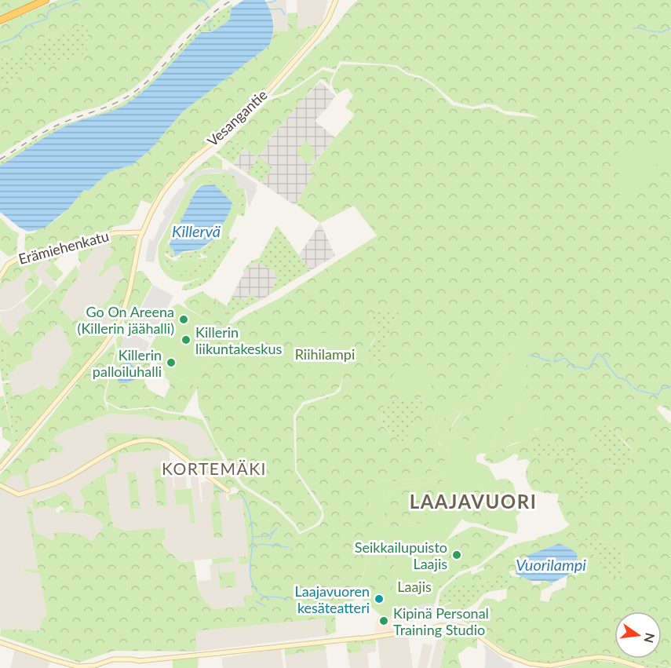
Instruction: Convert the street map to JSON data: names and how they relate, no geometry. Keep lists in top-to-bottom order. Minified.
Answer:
{"streets":{"street":["Vesangantie","Erämiehenkatu"]},"crossings":[["Vesangantie","Erämiehenkatu"]],"districts":["KORTEMÄKI","LAAJAVUORI"],"water":["Killervä","Vuorilampi"],"parks":["Riihilampi","Laajis"],"places":["Go On Areena (Killerin jäähalli)","Killerin liikuntakeskus","Killerin palloiluhalli","Seikkailupuisto Laajis","Laajavuoren kesäteatteri","Kipinä Personal Training Studio"],"north":"right"}
